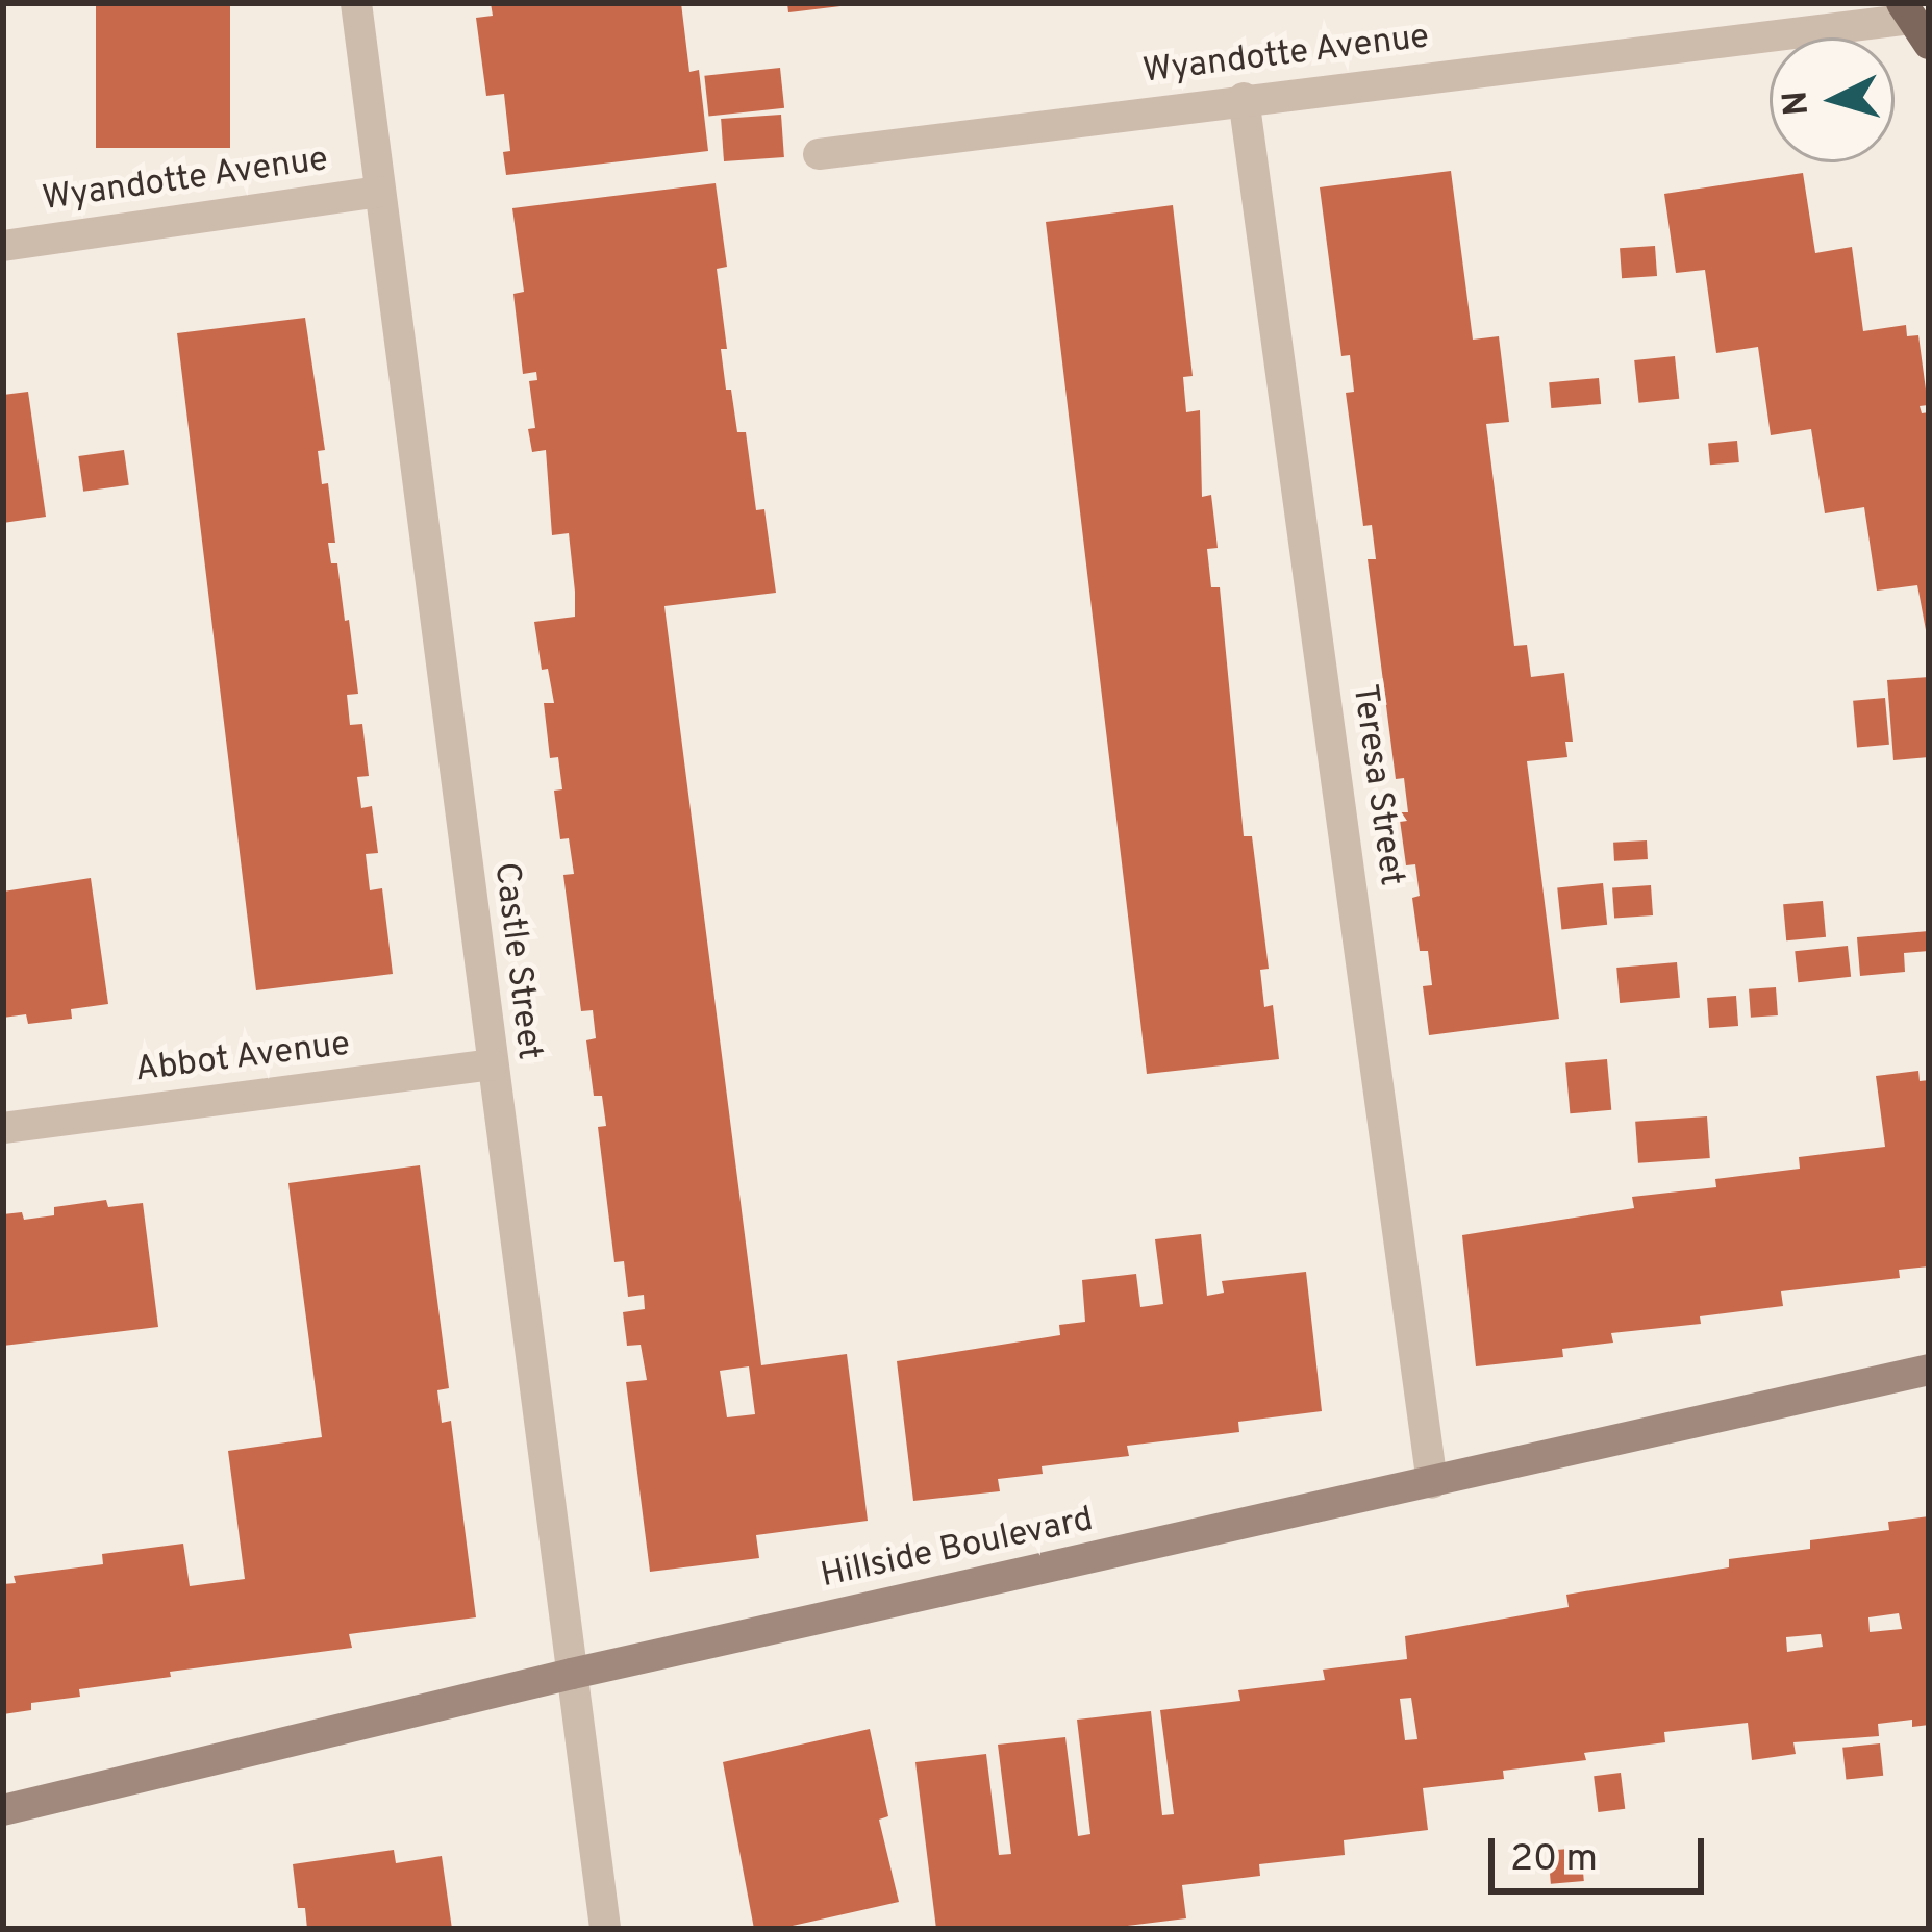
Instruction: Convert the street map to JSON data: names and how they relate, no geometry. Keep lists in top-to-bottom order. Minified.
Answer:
{"streets":{"main road":["Hillside Boulevard"],"street":["Wyandotte Avenue","Teresa Street","Castle Street","Abbot Avenue"]},"crossings":[["Wyandotte Avenue","Teresa Street"],["Wyandotte Avenue","Castle Street"],["Teresa Street","Hillside Boulevard"],["Castle Street","Abbot Avenue"],["Castle Street","Hillside Boulevard"]],"scale_bar":"20 m","north":"left"}
